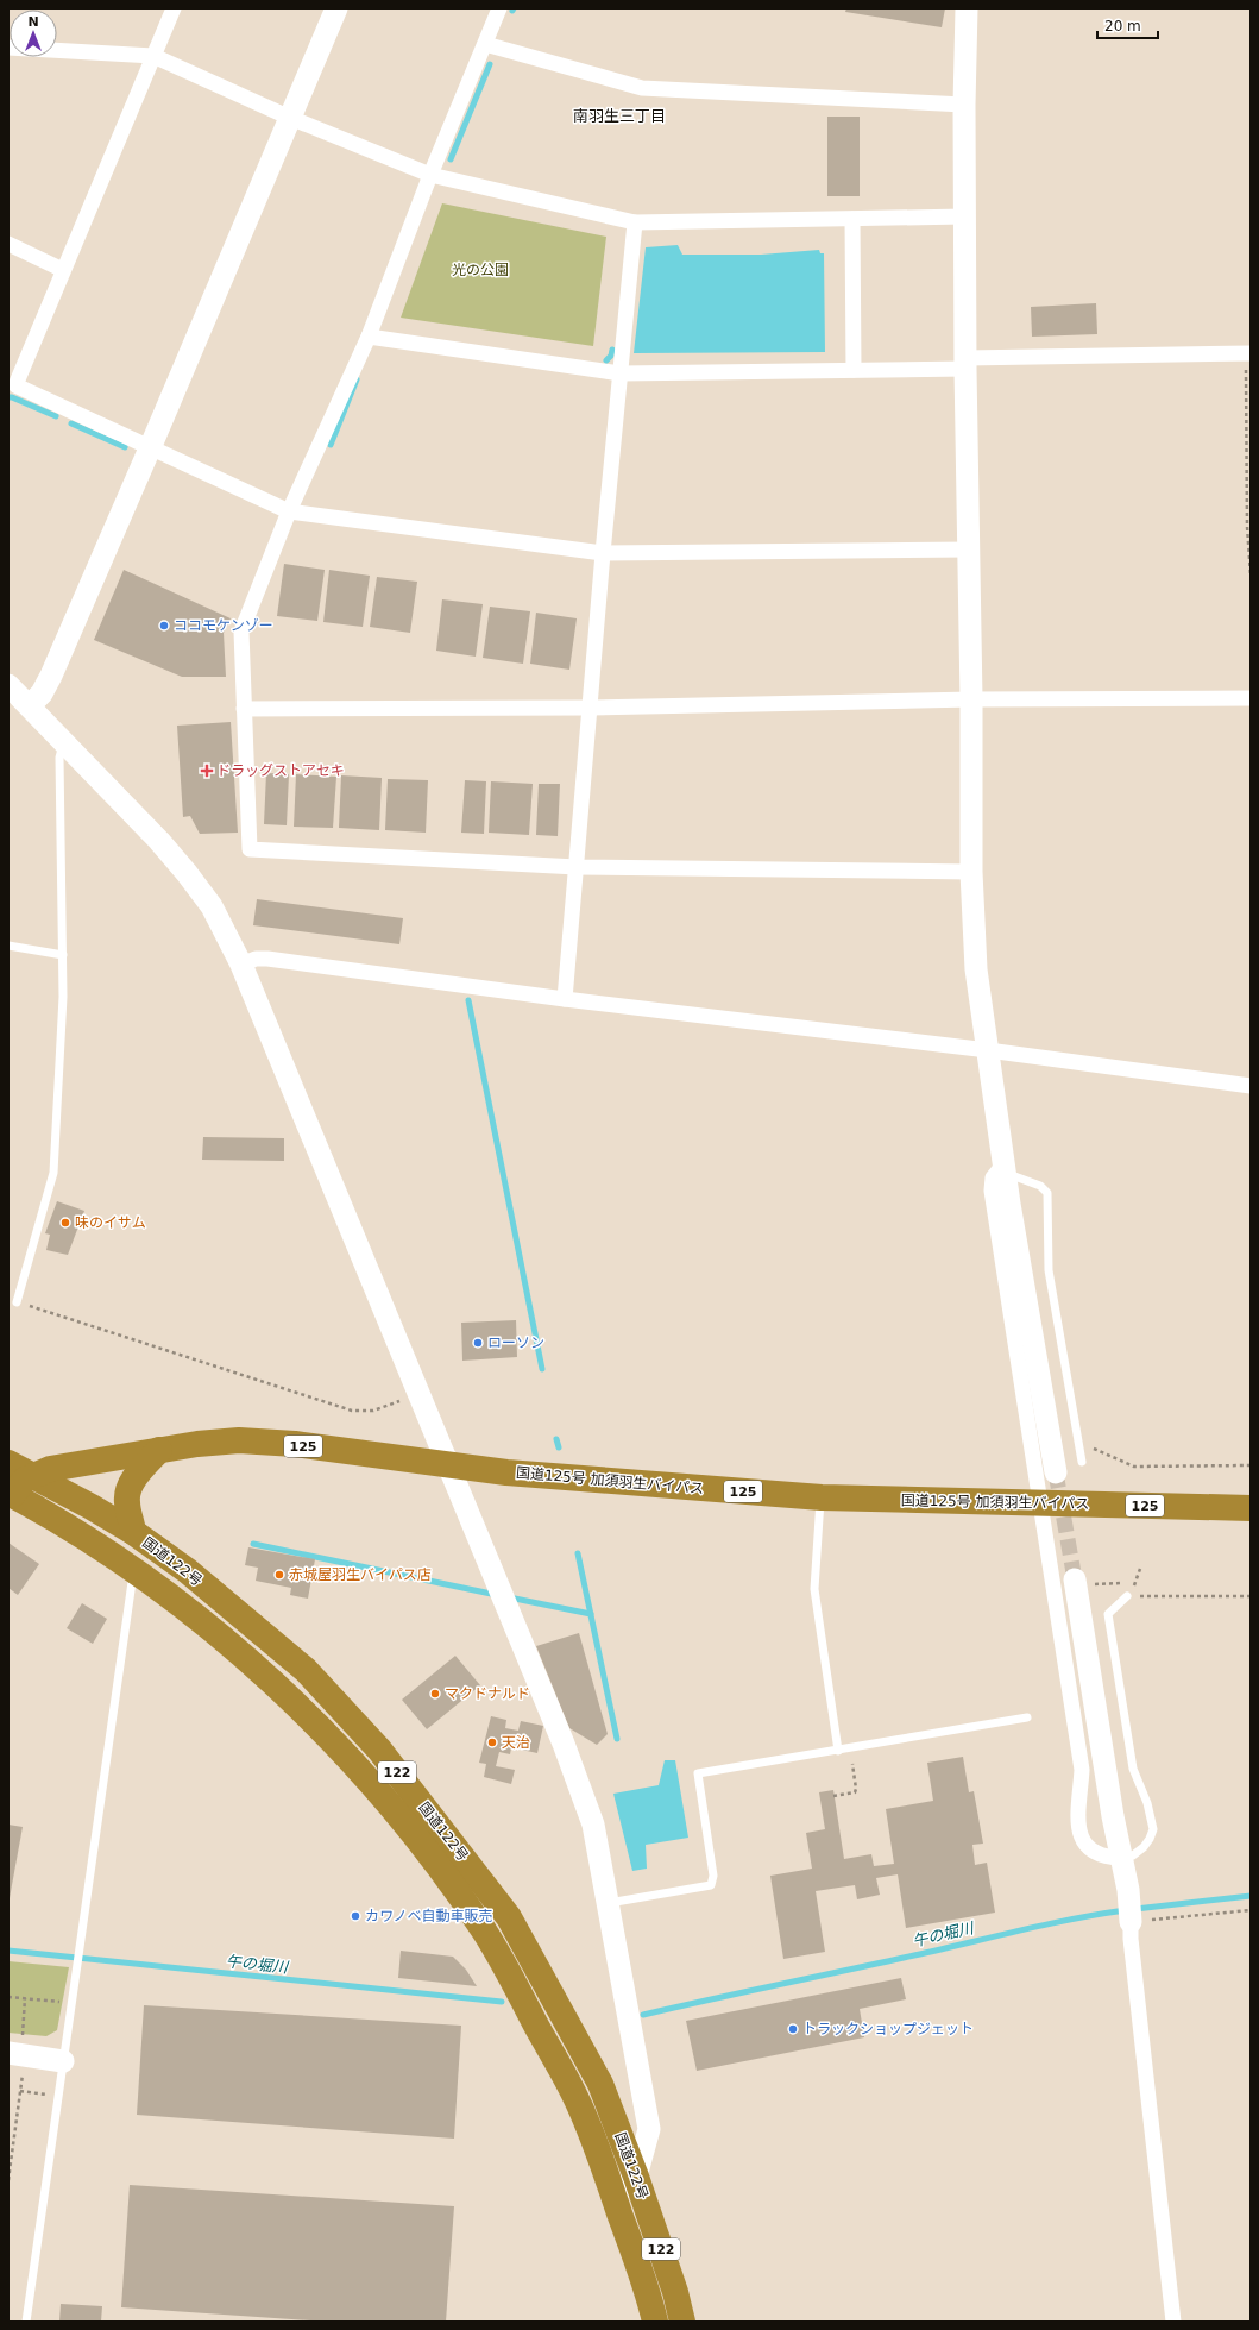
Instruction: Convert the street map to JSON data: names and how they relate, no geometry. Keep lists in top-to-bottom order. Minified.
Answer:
{"streets":{"highway":["125","国道125号 加須羽生バイパス","国道122号","122"]},"crossings":[["国道125号 加須羽生バイパス","国道122号"]],"districts":["南羽生三丁目"],"water":["午の堀川"],"parks":["光の公園"],"places":{"other":["ココモケンゾー","味のイサム","ローソン","赤城屋羽生バイパス店","マクドナルド","天治","カワノベ自動車販売","トラックショップジェット"],"health":["ドラッグストアセキ"]},"scale_bar":"20 m","north":"top"}
